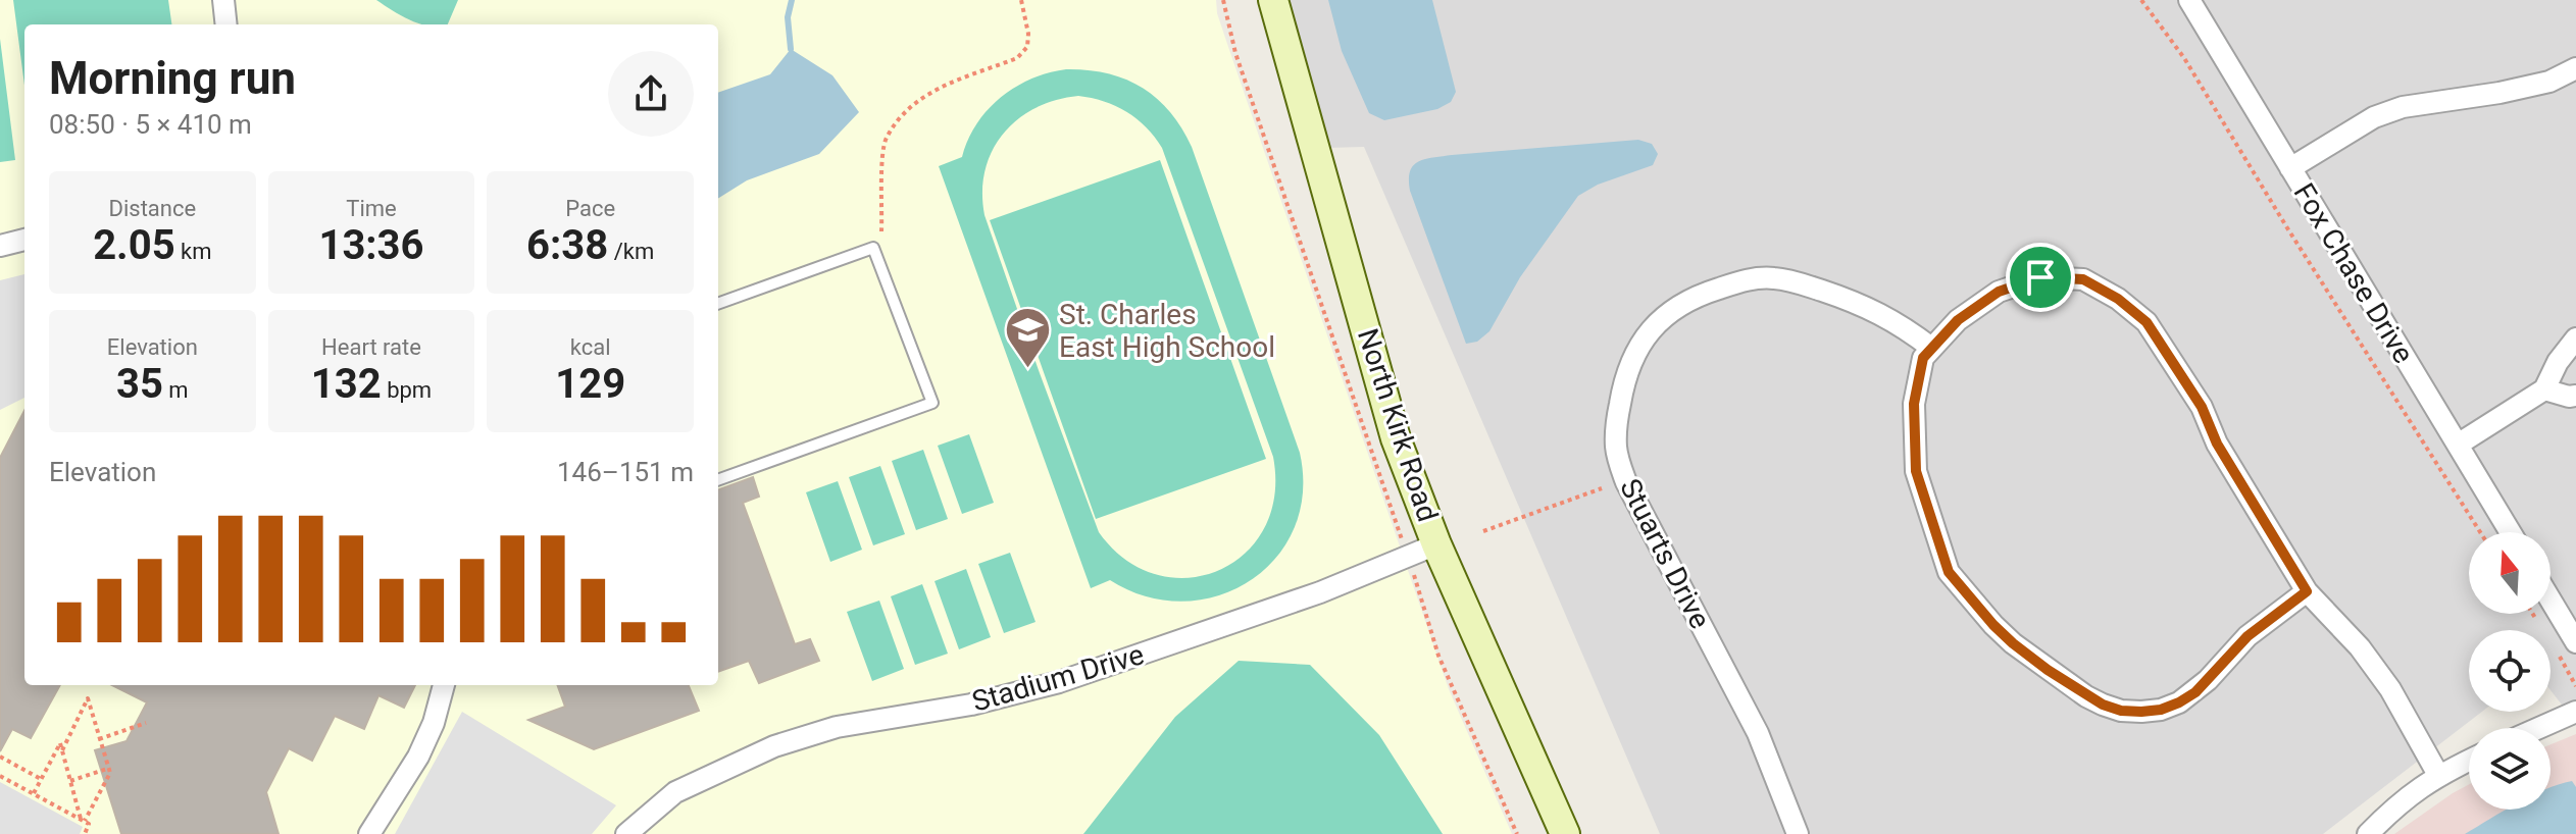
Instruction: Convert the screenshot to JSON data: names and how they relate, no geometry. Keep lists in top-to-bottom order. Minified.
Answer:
{"streets":{"main road":["North Kirk Road"],"street":["Fox Chase Drive","Stuarts Drive","Stadium Drive"]},"crossings":[["North Kirk Road","Stadium Drive"]],"places":{"school or university":["St. Charles East High School"]},"north":"top","page":{"heading":["Morning run","08:50 · 5 × 410 m"],"stats":[["Distance","2.05 km"],["Time","13:36"],["Pace","6:38 /km"],["Elevation","35 m"],["Heart rate","132 bpm"],["kcal","129"]],"chart":["Elevation","146–151 m"]}}
